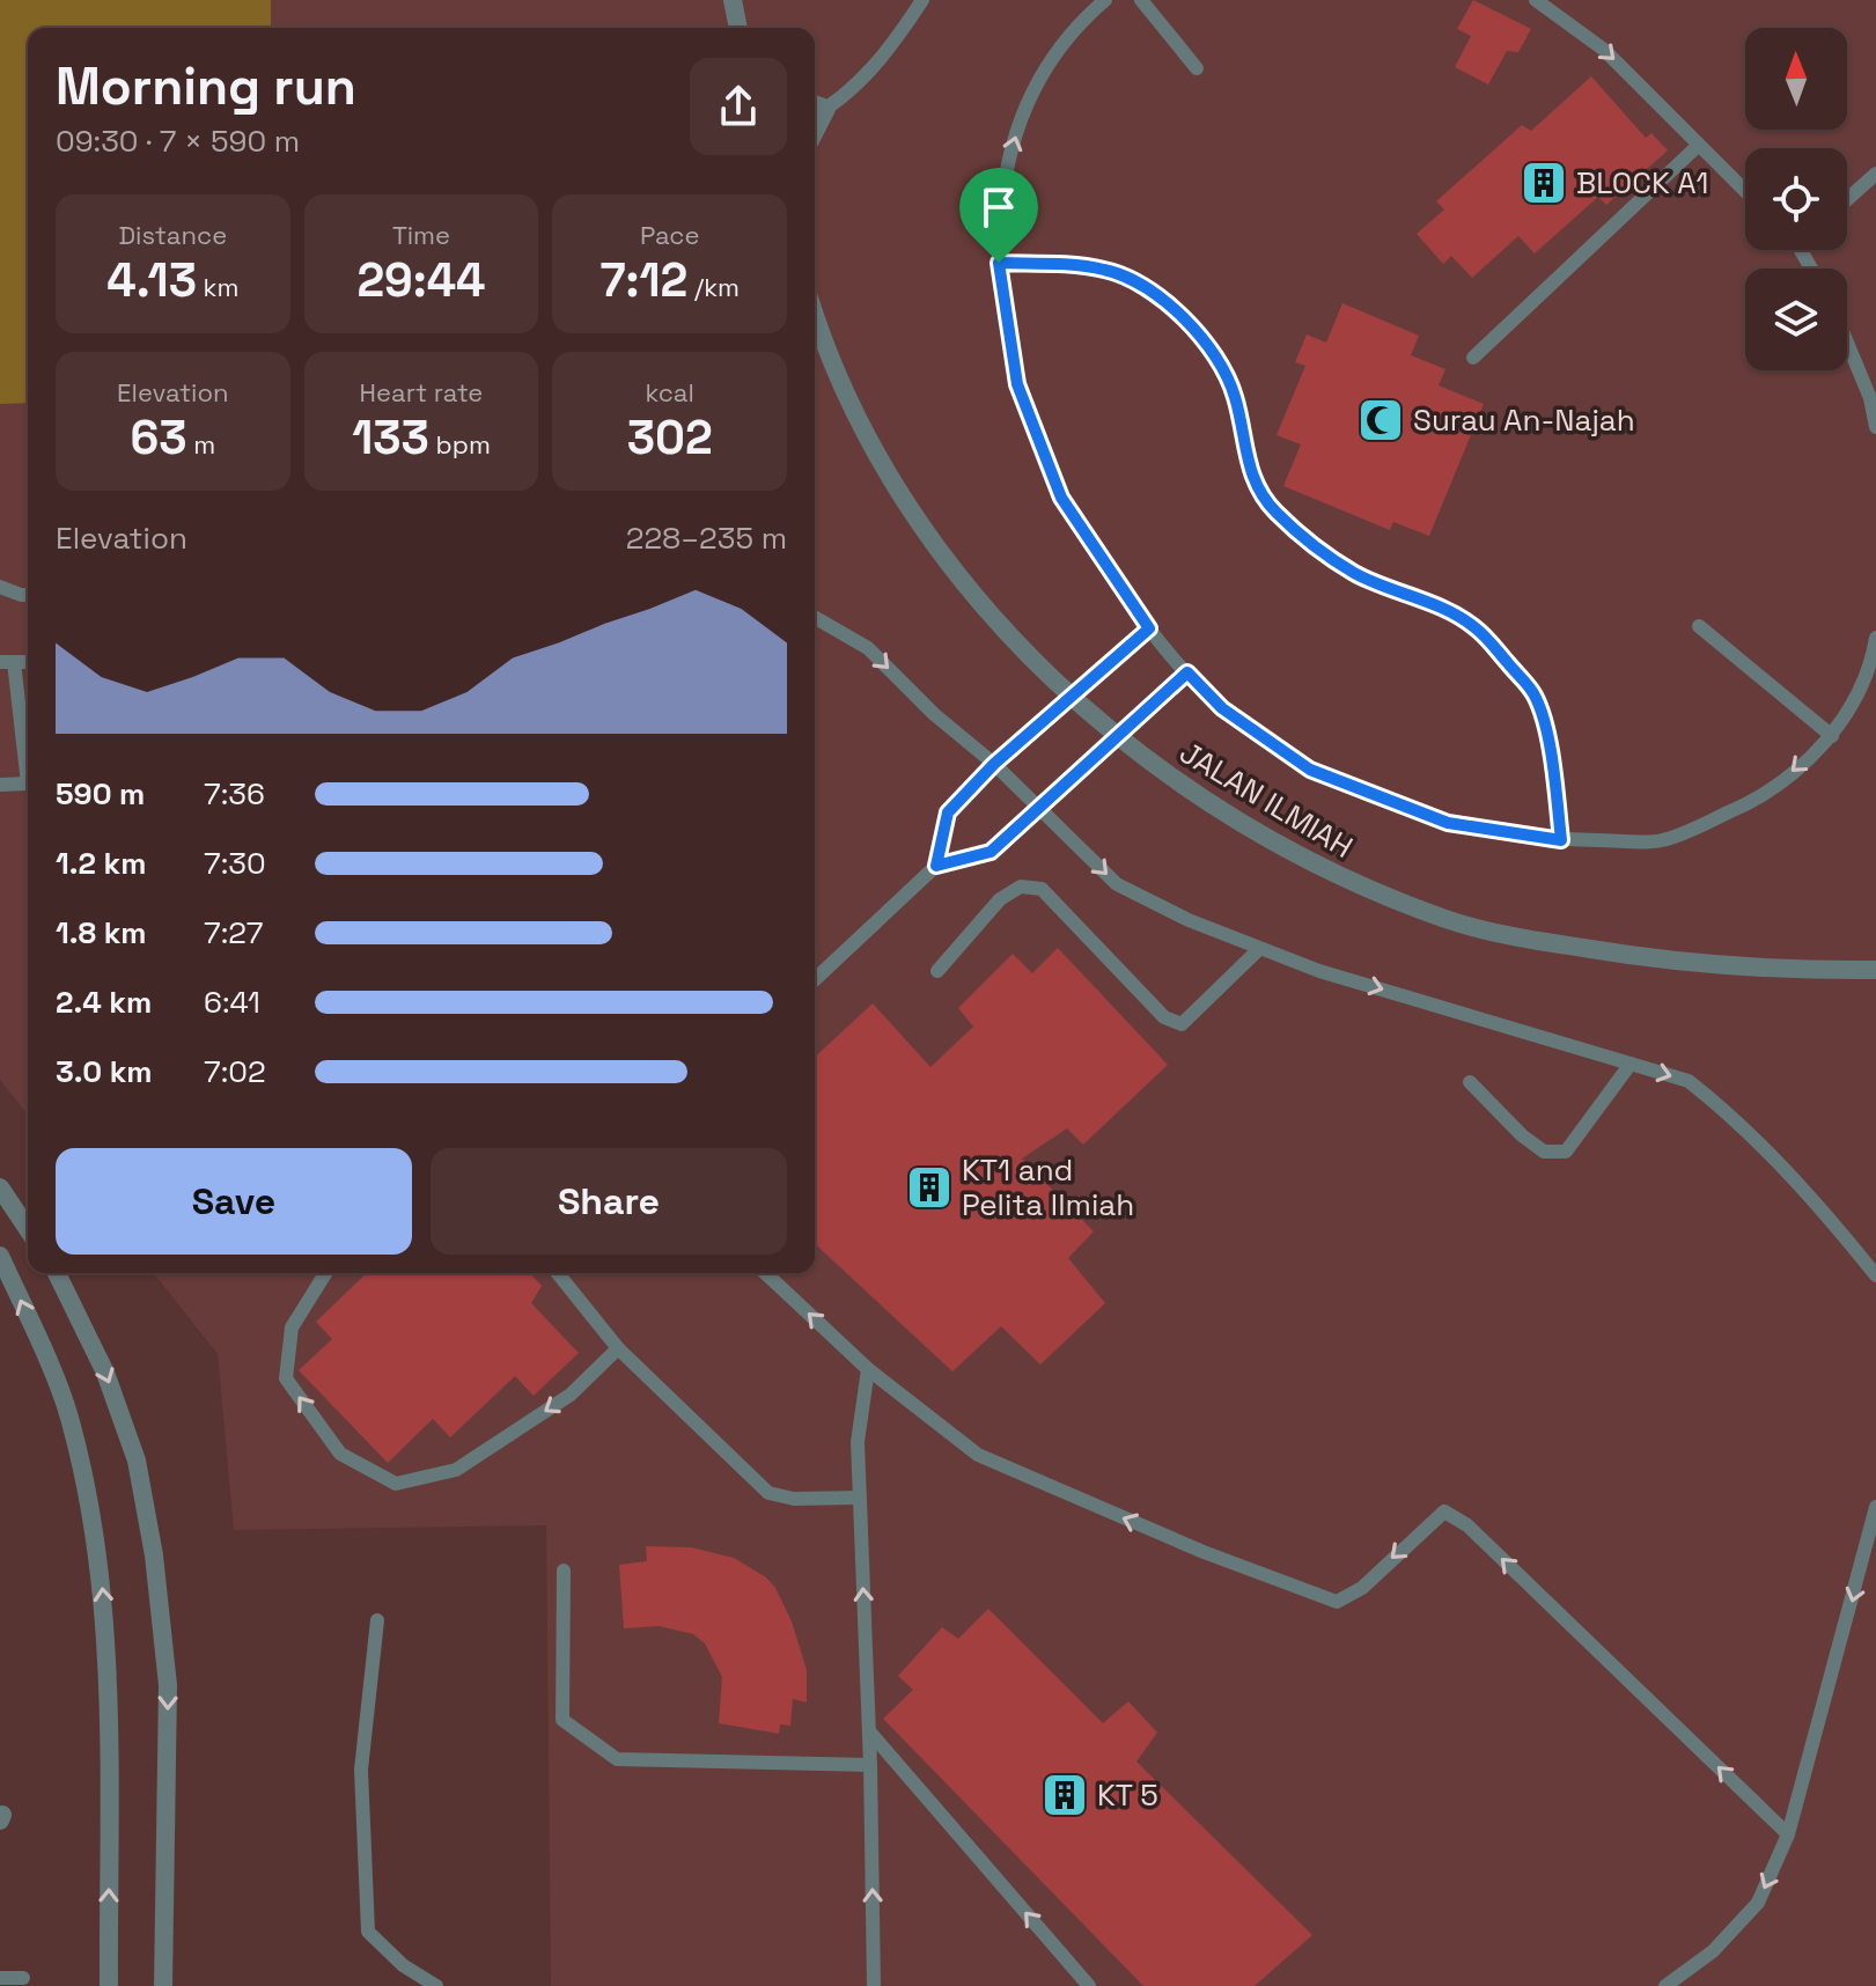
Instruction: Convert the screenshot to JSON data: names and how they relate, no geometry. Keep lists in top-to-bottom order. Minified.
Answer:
{"streets":{"street":["JALAN ILMIAH"]},"places":{"building":["BLOCK A1","KT1 and Pelita Ilmiah","KT 5"],"mosque":["Surau An-Najah"]},"north":"top","page":{"heading":["Morning run","09:30 · 7 × 590 m"],"stats":[["Distance","4.13 km"],["Time","29:44"],["Pace","7:12 /km"],["Elevation","63 m"],["Heart rate","133 bpm"],["kcal","302"]],"chart":["Elevation","228–235 m"],"list":[{"name":"590 m","note":"7:36"},{"name":"1.2 km","note":"7:30"},{"name":"1.8 km","note":"7:27"},{"name":"2.4 km","note":"6:41"},{"name":"3.0 km","note":"7:02"}],"buttons":["Save","Share"]}}
